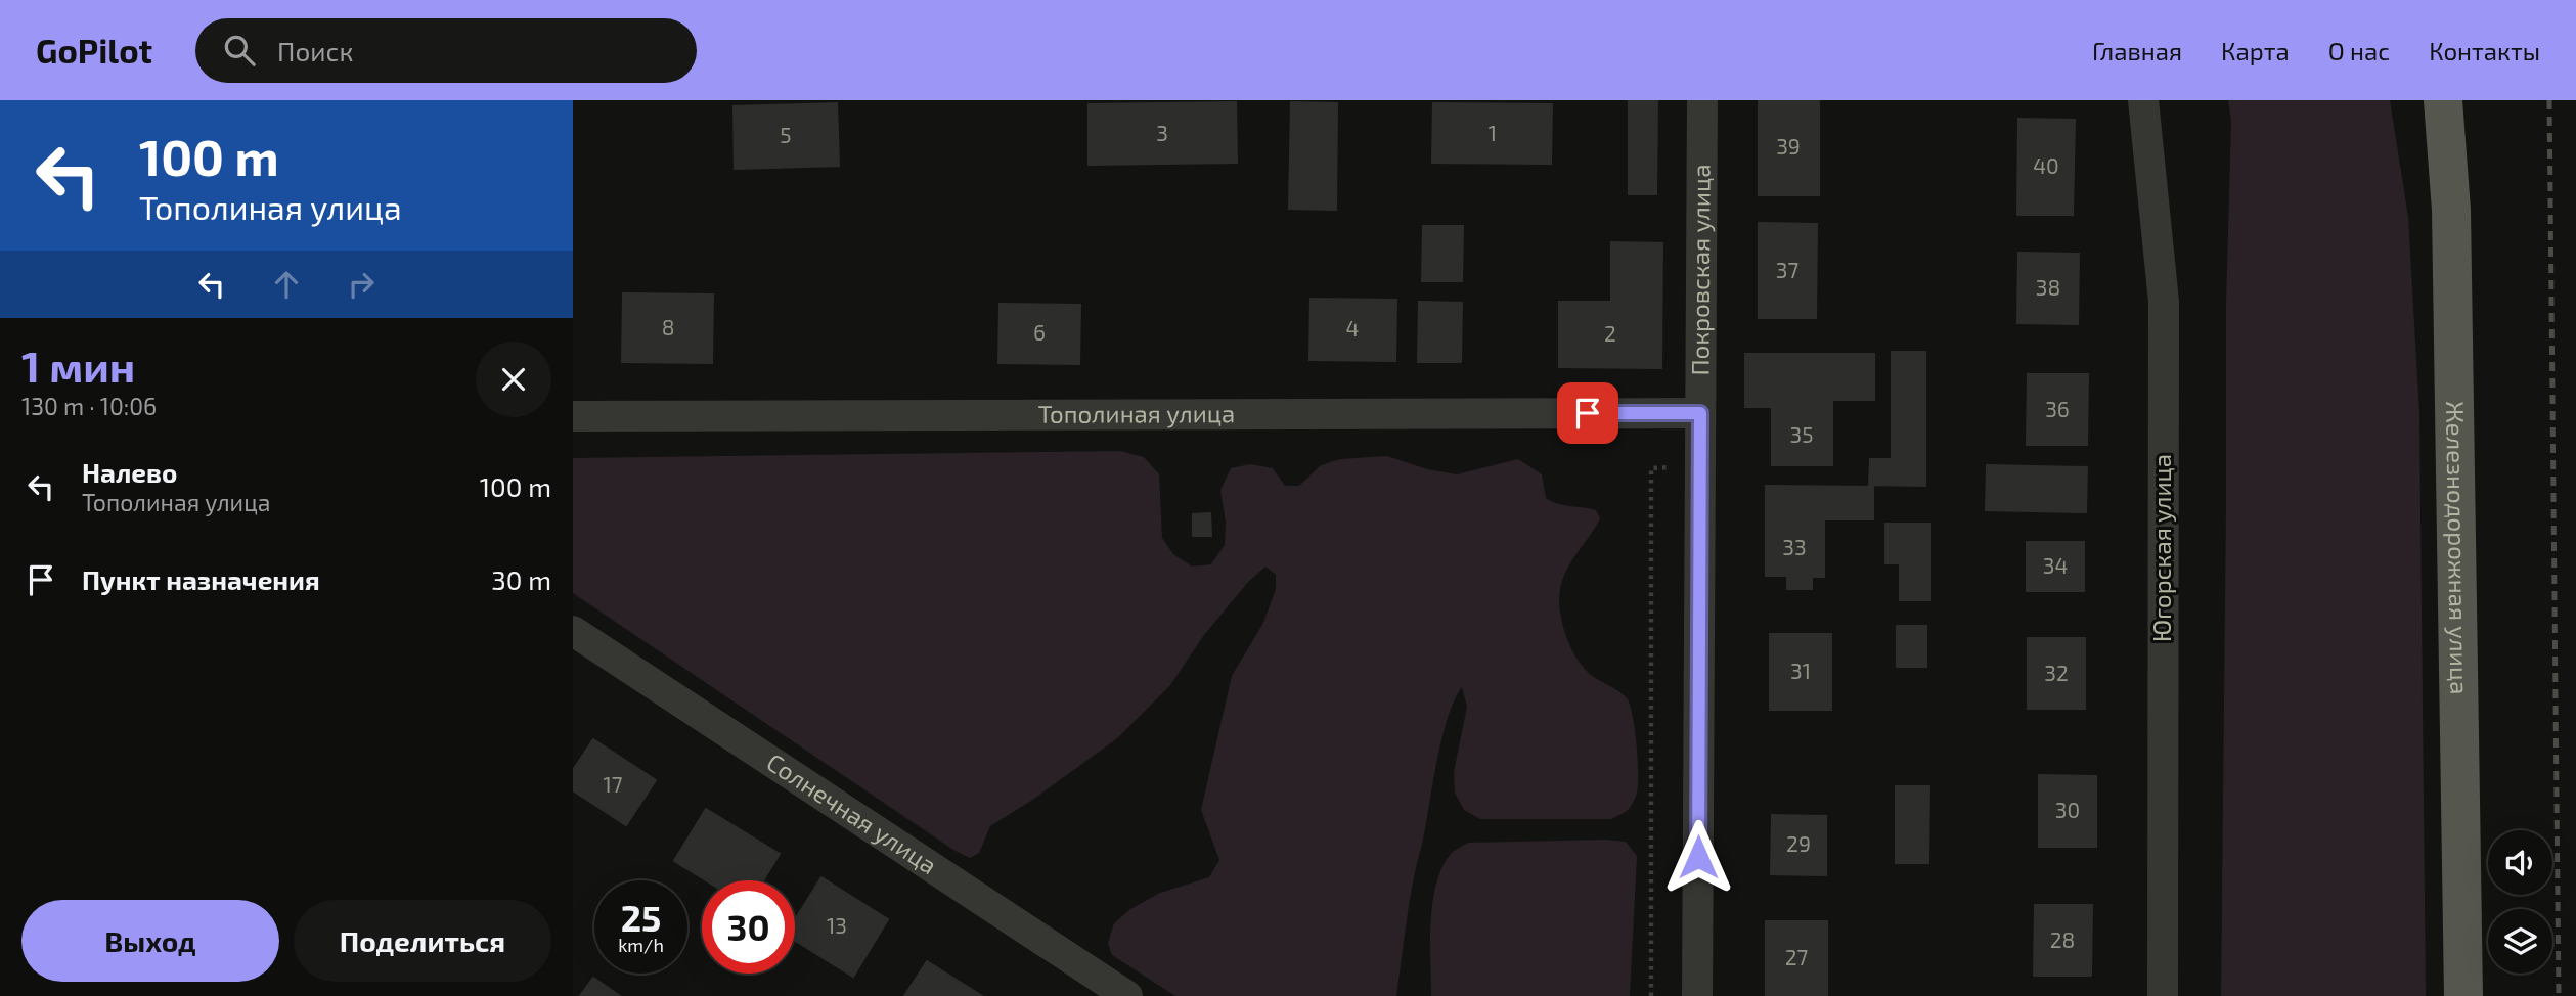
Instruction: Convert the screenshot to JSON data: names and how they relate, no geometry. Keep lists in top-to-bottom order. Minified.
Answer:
{"streets":{"main road":["Железнодорожная улица"],"street":["Покровская улица","Тополиная улица","Югорская улица","Солнечная улица"]},"crossings":[["Покровская улица","Тополиная улица"]],"house_numbers":["3","1","5","39","40","37","38","8","4","6","2","36","35","33","34","31","32","17","30","29","13","28","27"],"page":{"header":"GoPilot","search":"Поиск","nav":["Главная","Карта","О нас","Контакты"],"turn":["100 m","Тополиная улица"],"heading":["1 мин","130 m · 10:06"],"list":[{"name":"Налево","note":"Тополиная улица","value":"100 m"},{"name":"Пункт назначения","value":"30 m"}],"speed":"25 km/h","limit":"30","buttons":["Выход","Поделиться"]}}
